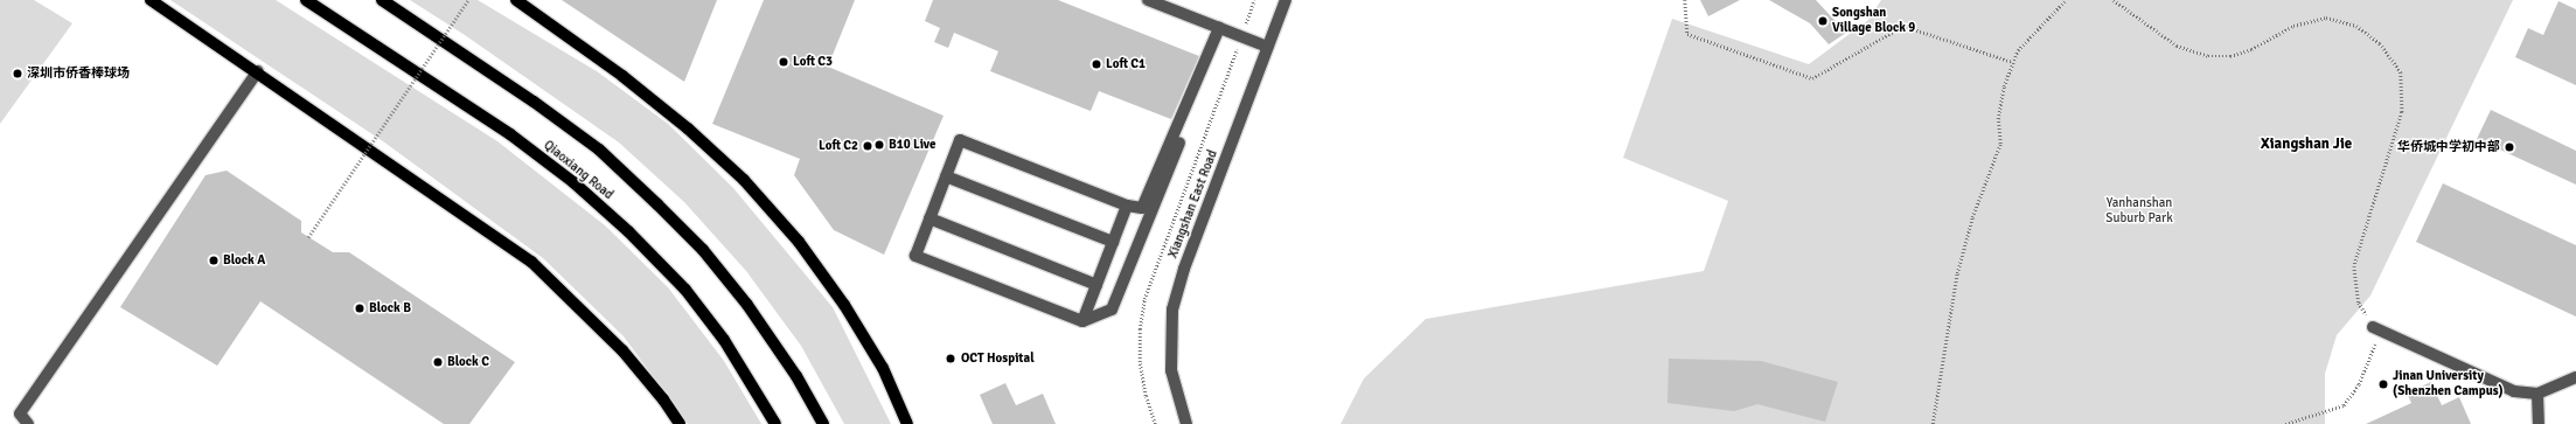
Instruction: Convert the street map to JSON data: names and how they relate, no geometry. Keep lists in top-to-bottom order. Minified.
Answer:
{"streets":{"main road":["Qiaoxiang Road"],"street":["Xiangshan East Road"]},"districts":["Xiangshan Jie"],"parks":["Yanhanshan Suburb Park"],"places":["Songshan Village Block 9","Loft C3","Loft C1","深圳市侨香棒球场","B10 Live","Loft C2","华侨城中学初中部","Block A","Block B","OCT Hospital","Block C","Jinan University (Shenzhen Campus)"]}
